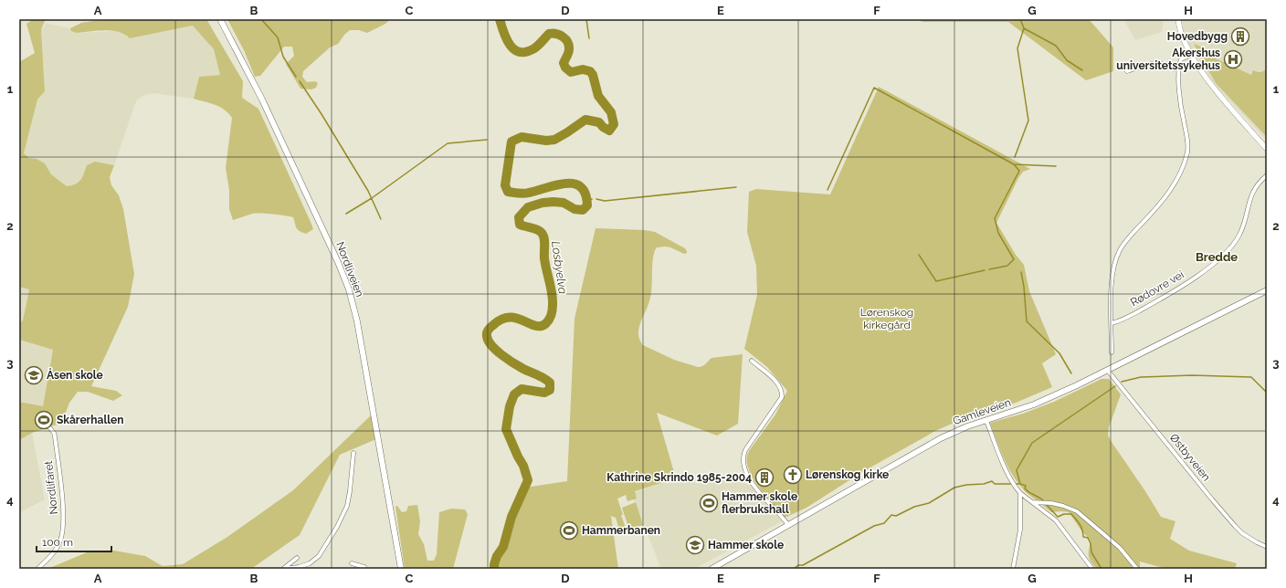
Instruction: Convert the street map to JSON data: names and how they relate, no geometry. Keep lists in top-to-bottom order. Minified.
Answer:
{"streets":{"main road":["Nordliveien","Gamleveien"],"street":["Rødovre vei","Østbyveien","Nordlifaret"]},"crossings":[["Gamleveien","Østbyveien"]],"districts":["Bredde"],"water":["Losbyelva"],"parks":["Lørenskog kirkegård"],"places":{"building":["Hovedbygg","Kathrine Skrindo 1985-2004"],"hospital":["Akershus universitetssykehus"],"school or university":["Åsen skole","Hammer skole"],"sports":["Skårerhallen","Hammer skole flerbrukshall","Hammerbanen"],"church":["Lørenskog kirke"]},"scale_bar":"100 m","grid":{"columns":["A","B","C","D","E","F","G","H"],"rows":["1","2","3","4"]}}
